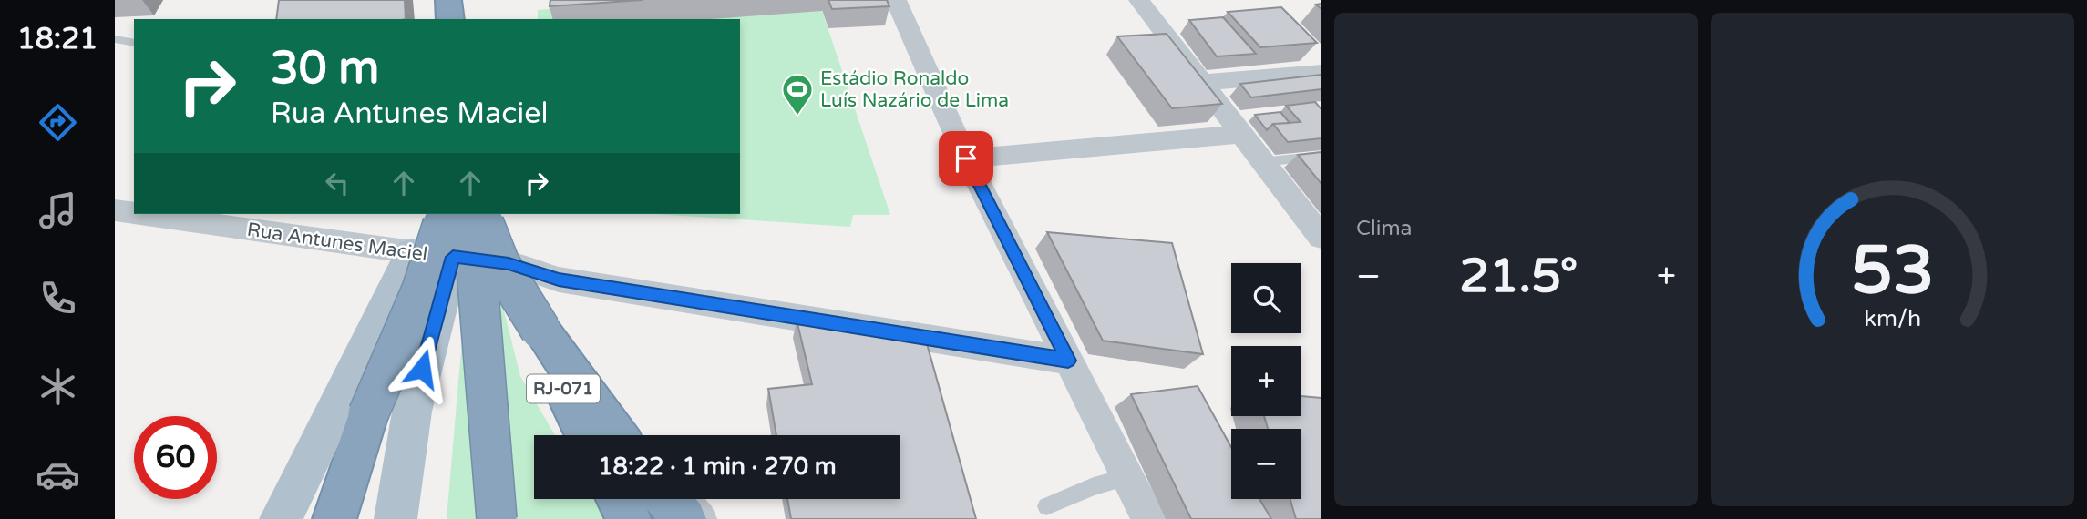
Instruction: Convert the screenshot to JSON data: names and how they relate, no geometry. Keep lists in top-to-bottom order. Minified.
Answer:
{"streets":{"highway":["RJ-071"],"street":["Rua Antunes Maciel"]},"places":{"sports":["Estádio Ronaldo Luís Nazário de Lima"]},"page":{"tabs":"18:21","tile":"Clima","turn":["30 m","Rua Antunes Maciel"],"heat":["−","21.5°","+"],"map_buttons":["+","−"],"limit":"60","trip":"18:22 · 1 min · 270 m","gauge":["53","km/h"]}}
